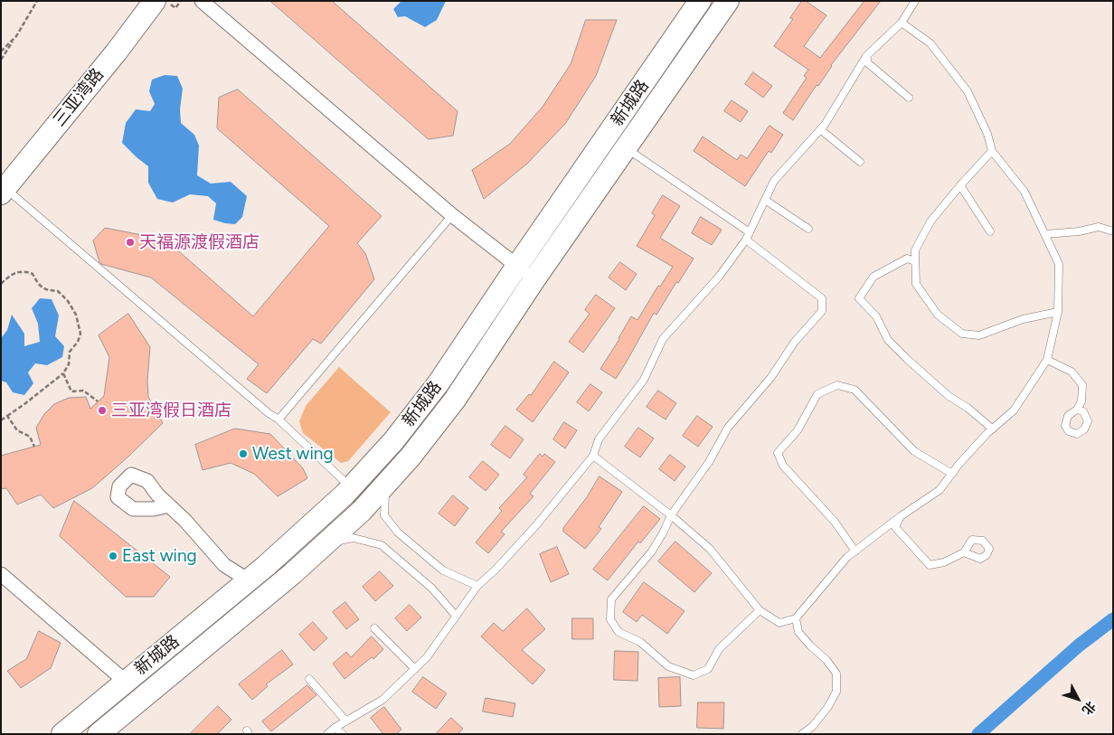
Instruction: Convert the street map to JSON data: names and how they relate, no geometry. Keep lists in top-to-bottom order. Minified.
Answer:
{"streets":{"main road":["三亚湾路","新城路"]},"places":["天福源渡假酒店","三亚湾假日酒店","West wing","East wing"],"north":"bottom right"}
